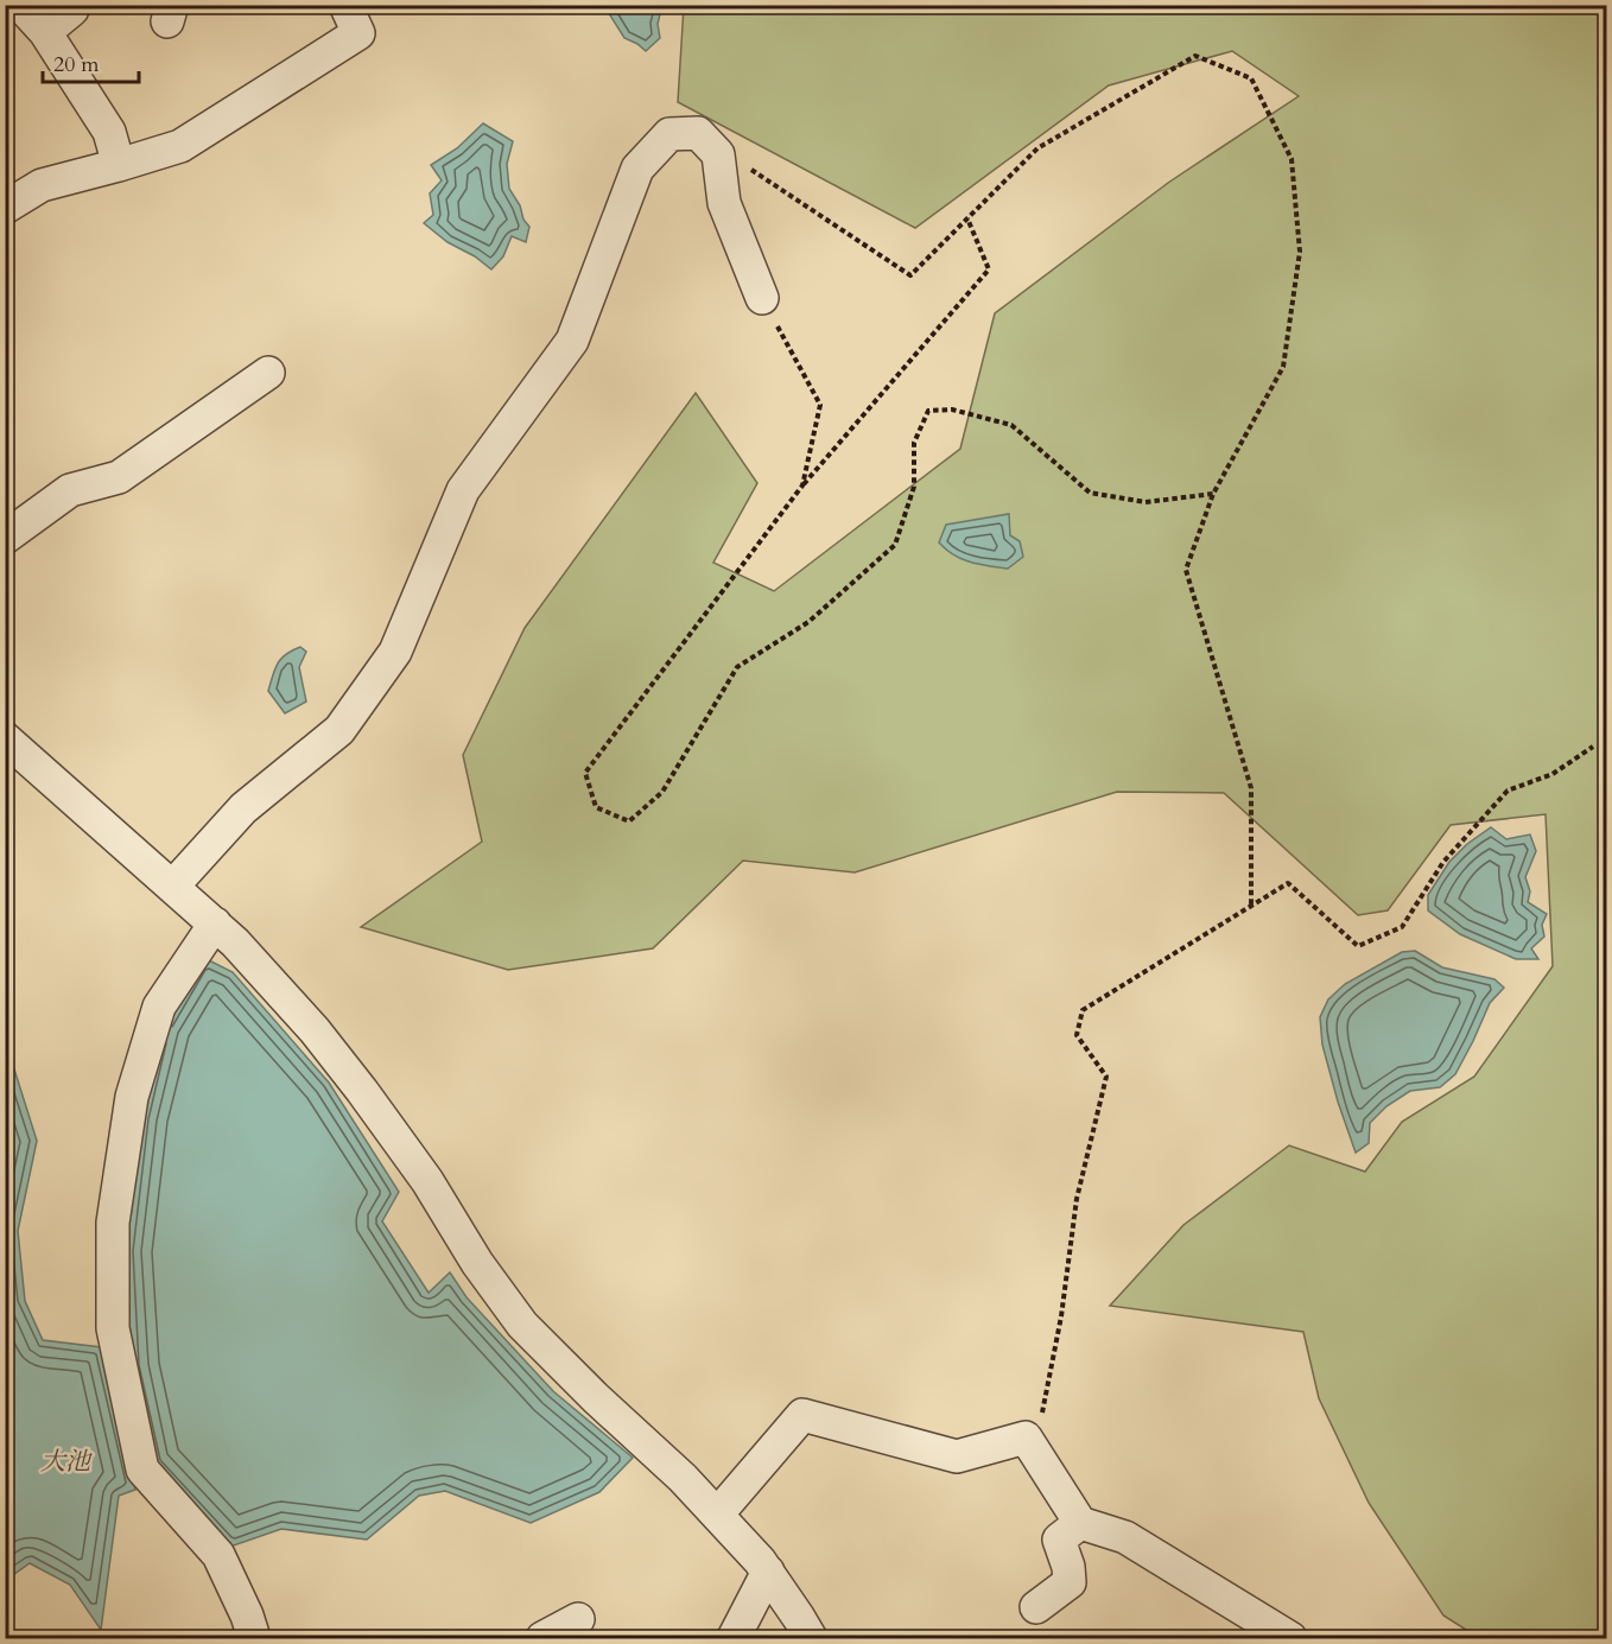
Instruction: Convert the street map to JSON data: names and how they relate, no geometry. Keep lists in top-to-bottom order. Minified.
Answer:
{"water":["大池"],"scale_bar":"20 m"}
